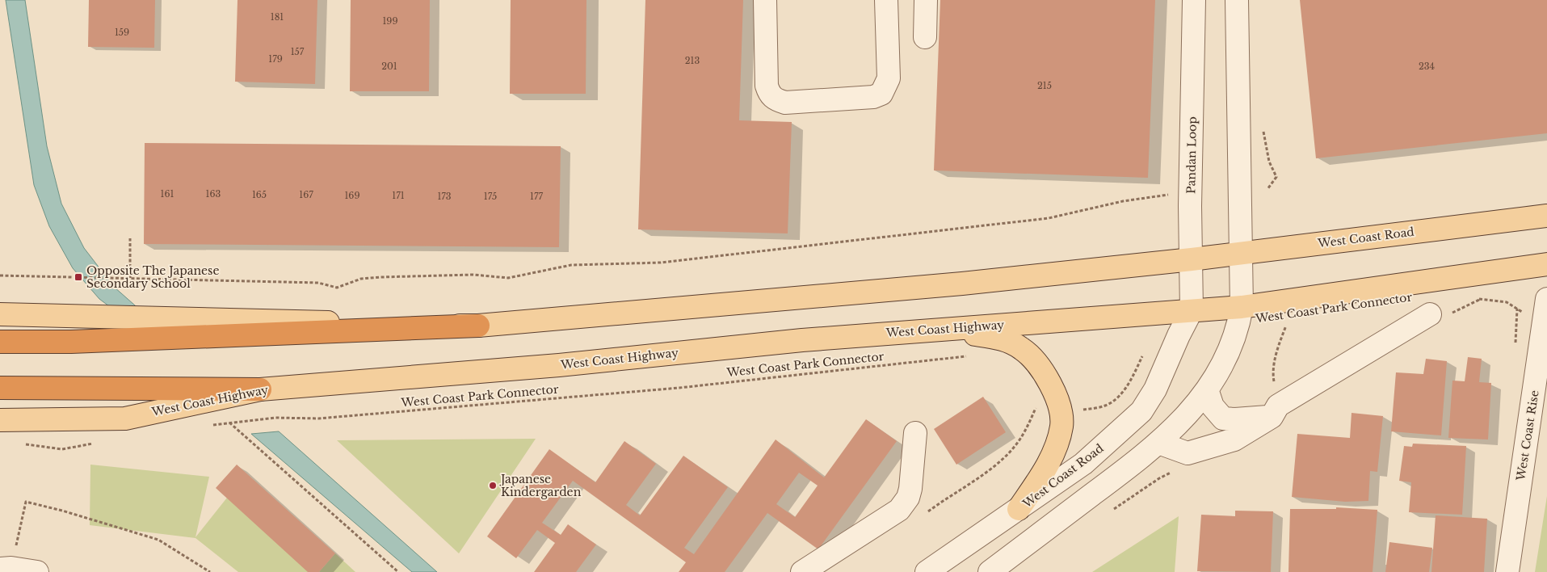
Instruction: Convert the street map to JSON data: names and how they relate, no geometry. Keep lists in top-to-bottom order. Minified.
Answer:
{"streets":{"main road":["West Coast Road","West Coast Highway"],"street":["Pandan Loop","West Coast Rise"],"path":["West Coast Park Connector"]},"crossings":[["Pandan Loop","West Coast Road"],["Pandan Loop","West Coast Highway"],["West Coast Road","West Coast Highway"]],"places":{"transit":["Opposite The Japanese Secondary School"],"other":["Japanese Kindergarden"]},"house_numbers":["181","199","159","157","179","213","201","234","215","161","163","165","167","169","171","173","175","177"]}
